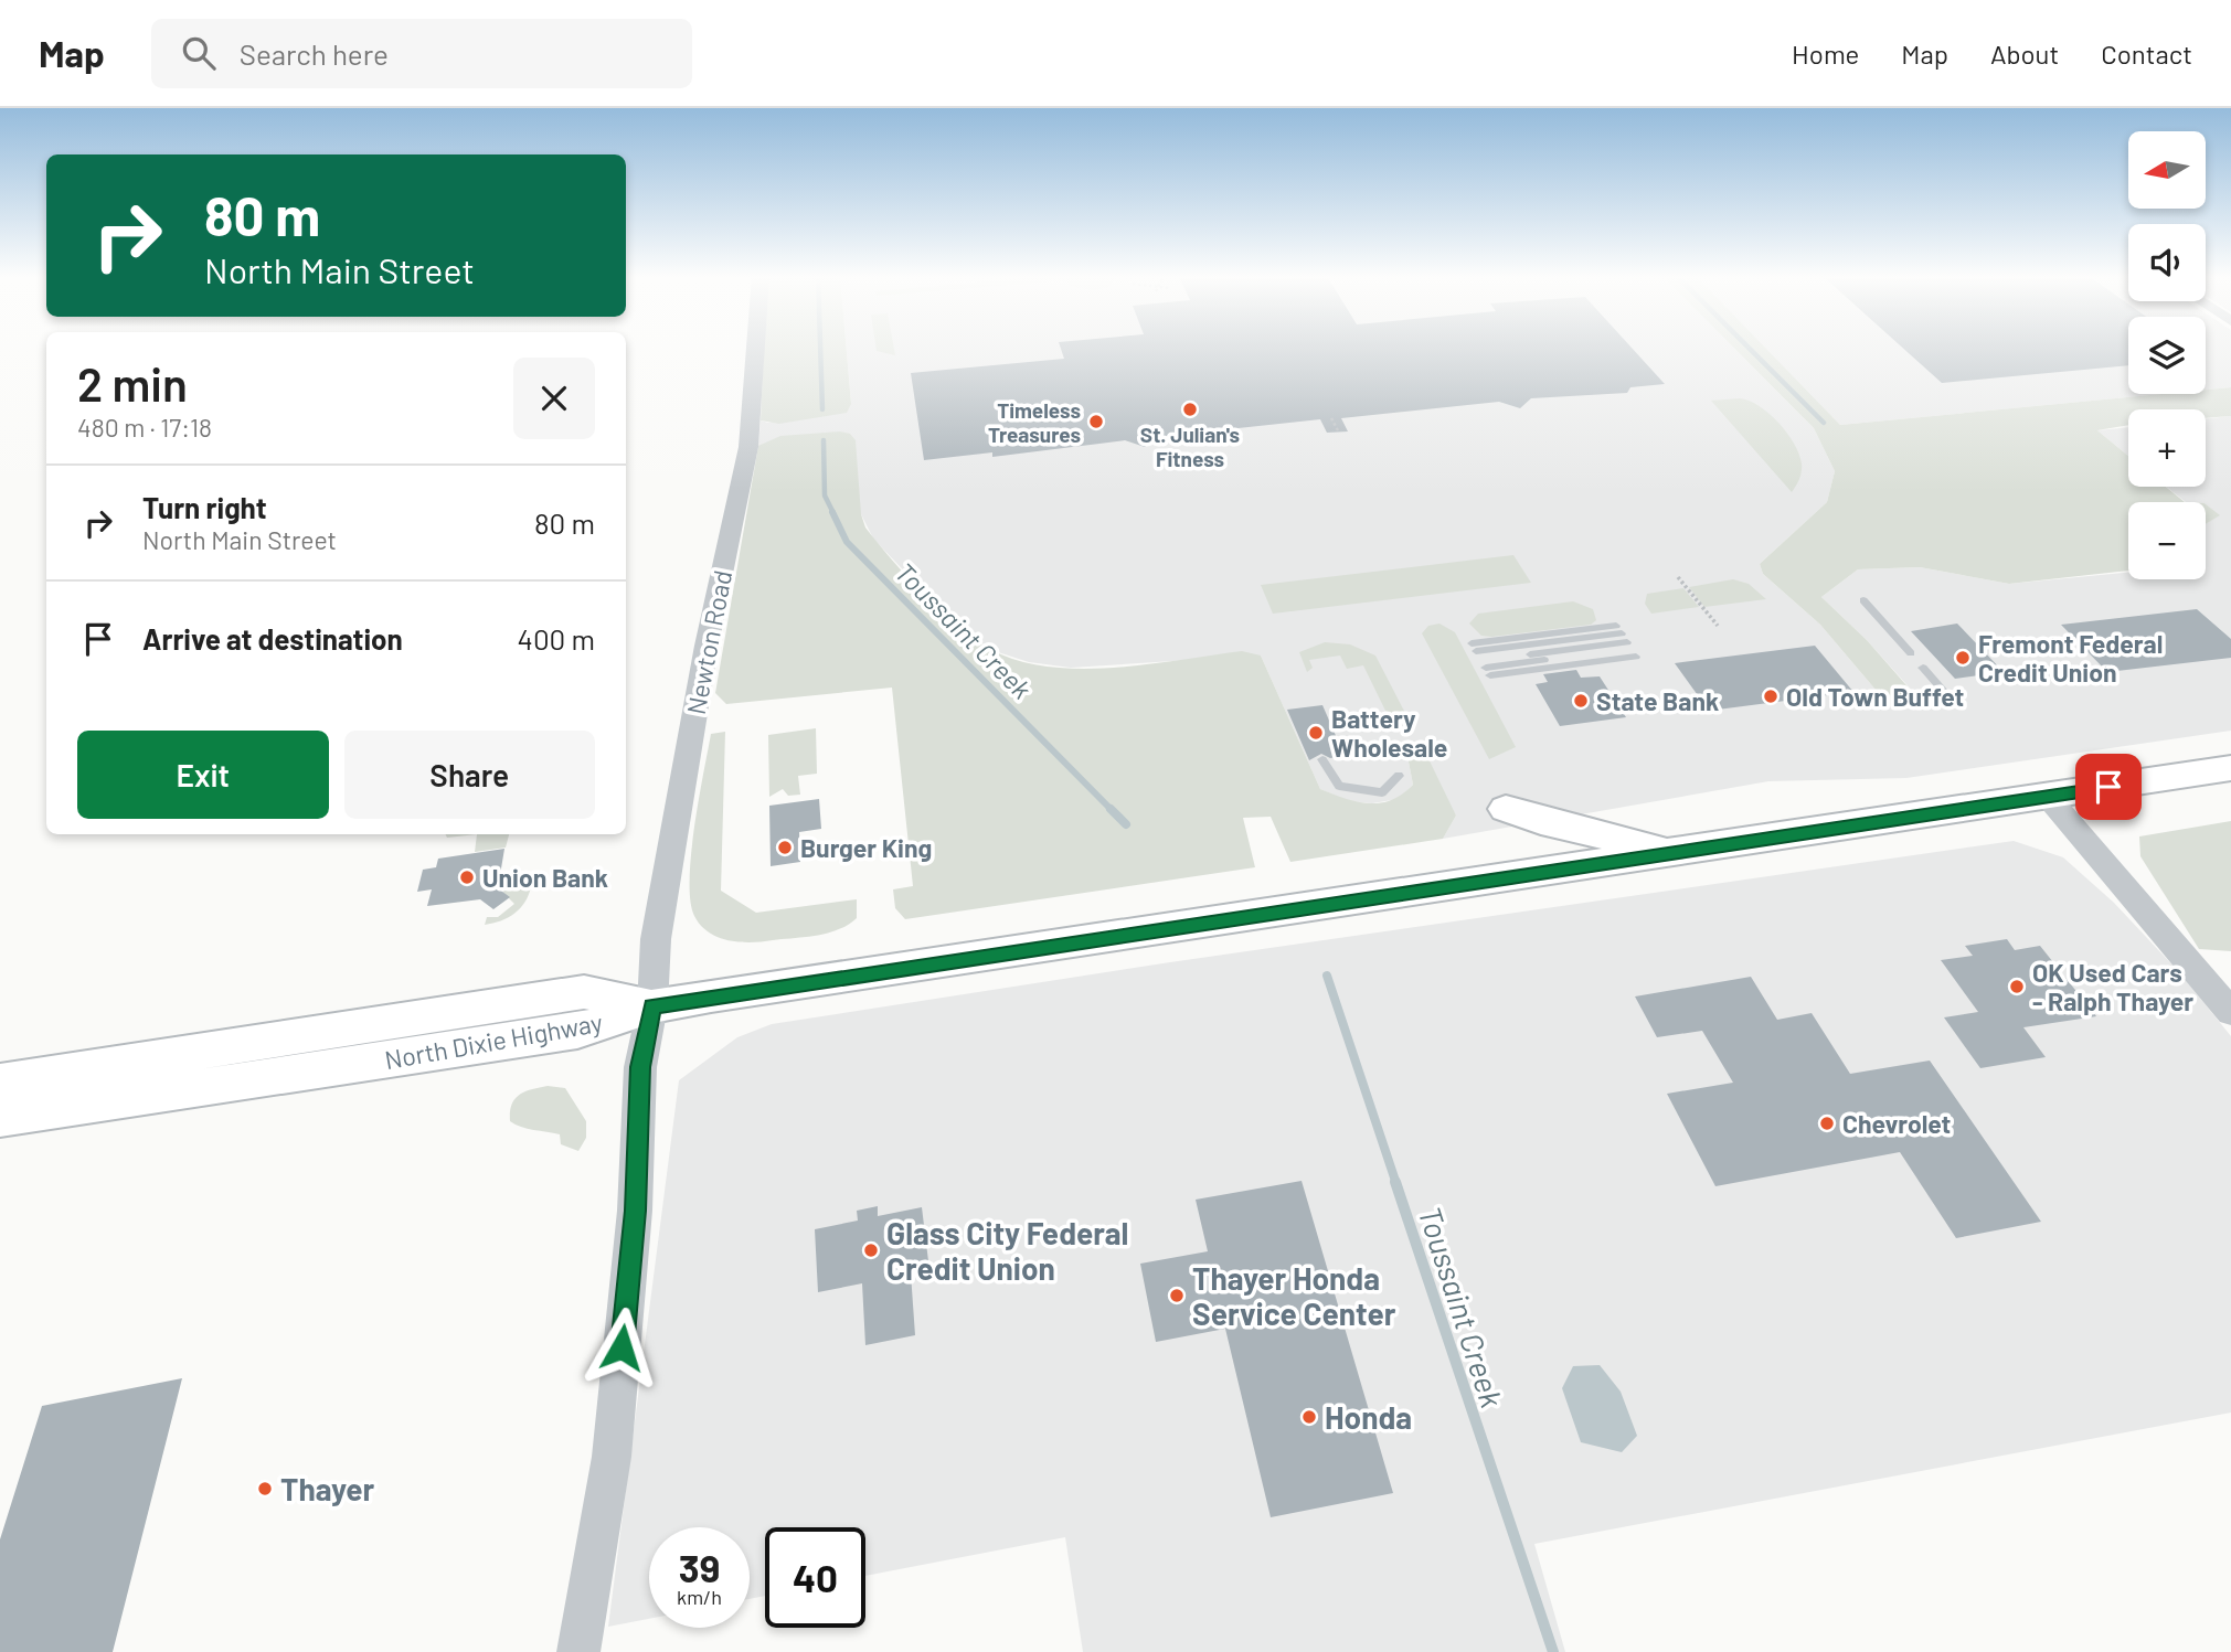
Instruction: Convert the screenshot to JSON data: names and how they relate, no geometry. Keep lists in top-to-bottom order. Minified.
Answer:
{"streets":{"main road":["North Dixie Highway"],"street":["Newton Road"]},"crossings":[["Newton Road","North Dixie Highway"]],"water":["Toussaint Creek"],"places":["St. Julian's Fitness","Timeless Treasures","Fremont Federal Credit Union","Old Town Buffet","State Bank","Battery Wholesale","Burger King","Union Bank","OK Used Cars - Ralph Thayer","Chevrolet","Glass City Federal Credit Union","Thayer Honda Service Center","Honda","Thayer"],"north":"left","page":{"header":"Map","search":"Search here","nav":["Home","Map","About","Contact"],"map_buttons":["+","−"],"turn":["80 m","North Main Street"],"heading":["2 min","480 m · 17:18"],"list":[{"name":"Turn right","note":"North Main Street","value":"80 m"},{"name":"Arrive at destination","value":"400 m"}],"buttons":["Exit","Share"],"speed":"39 km/h","limit":"40"}}
